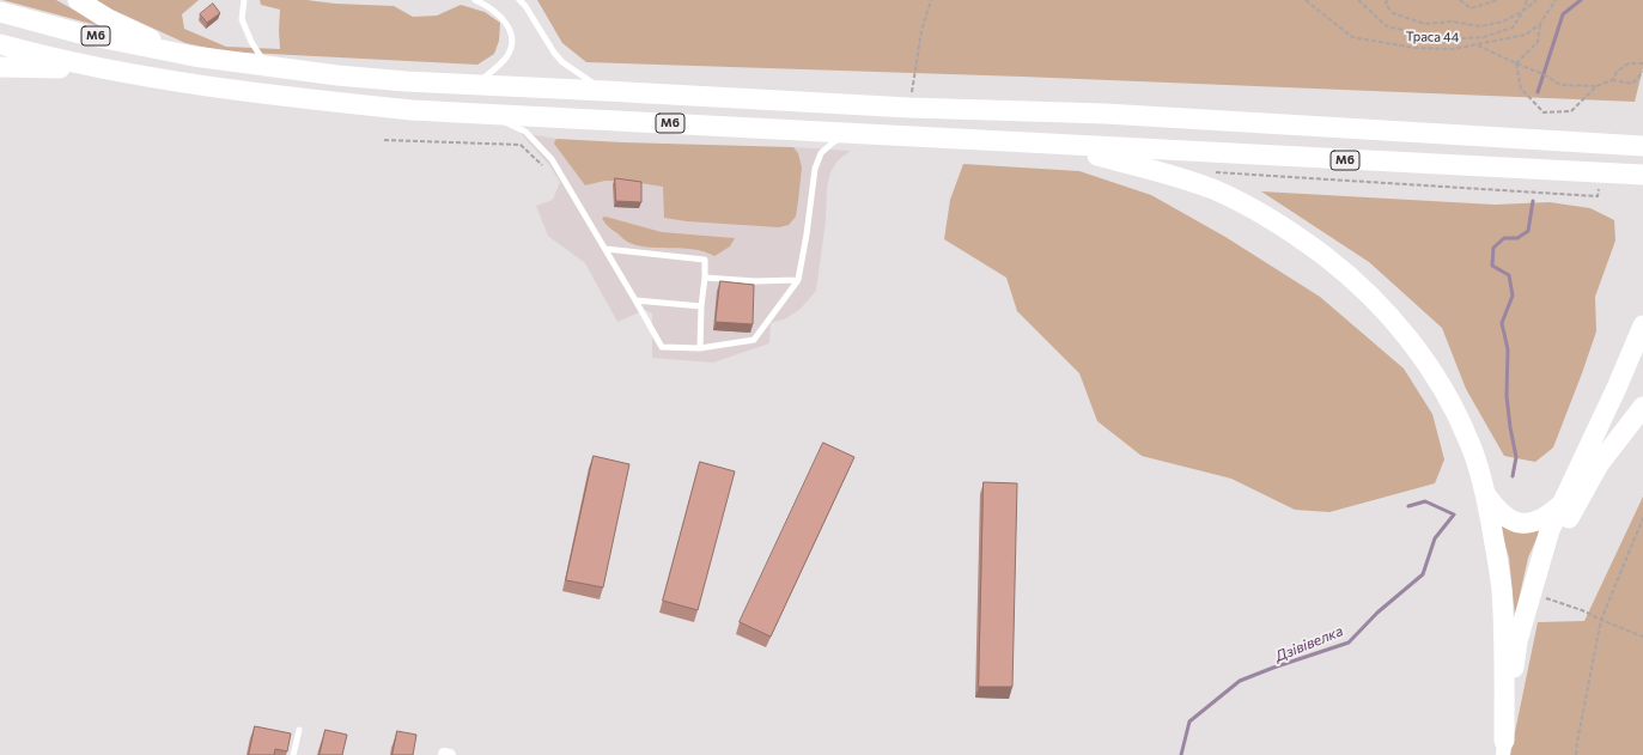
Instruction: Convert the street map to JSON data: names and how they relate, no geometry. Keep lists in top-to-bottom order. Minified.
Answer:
{"streets":{"highway":["М6"],"path":["Траса 44"]},"water":["Дзівівелка"]}
